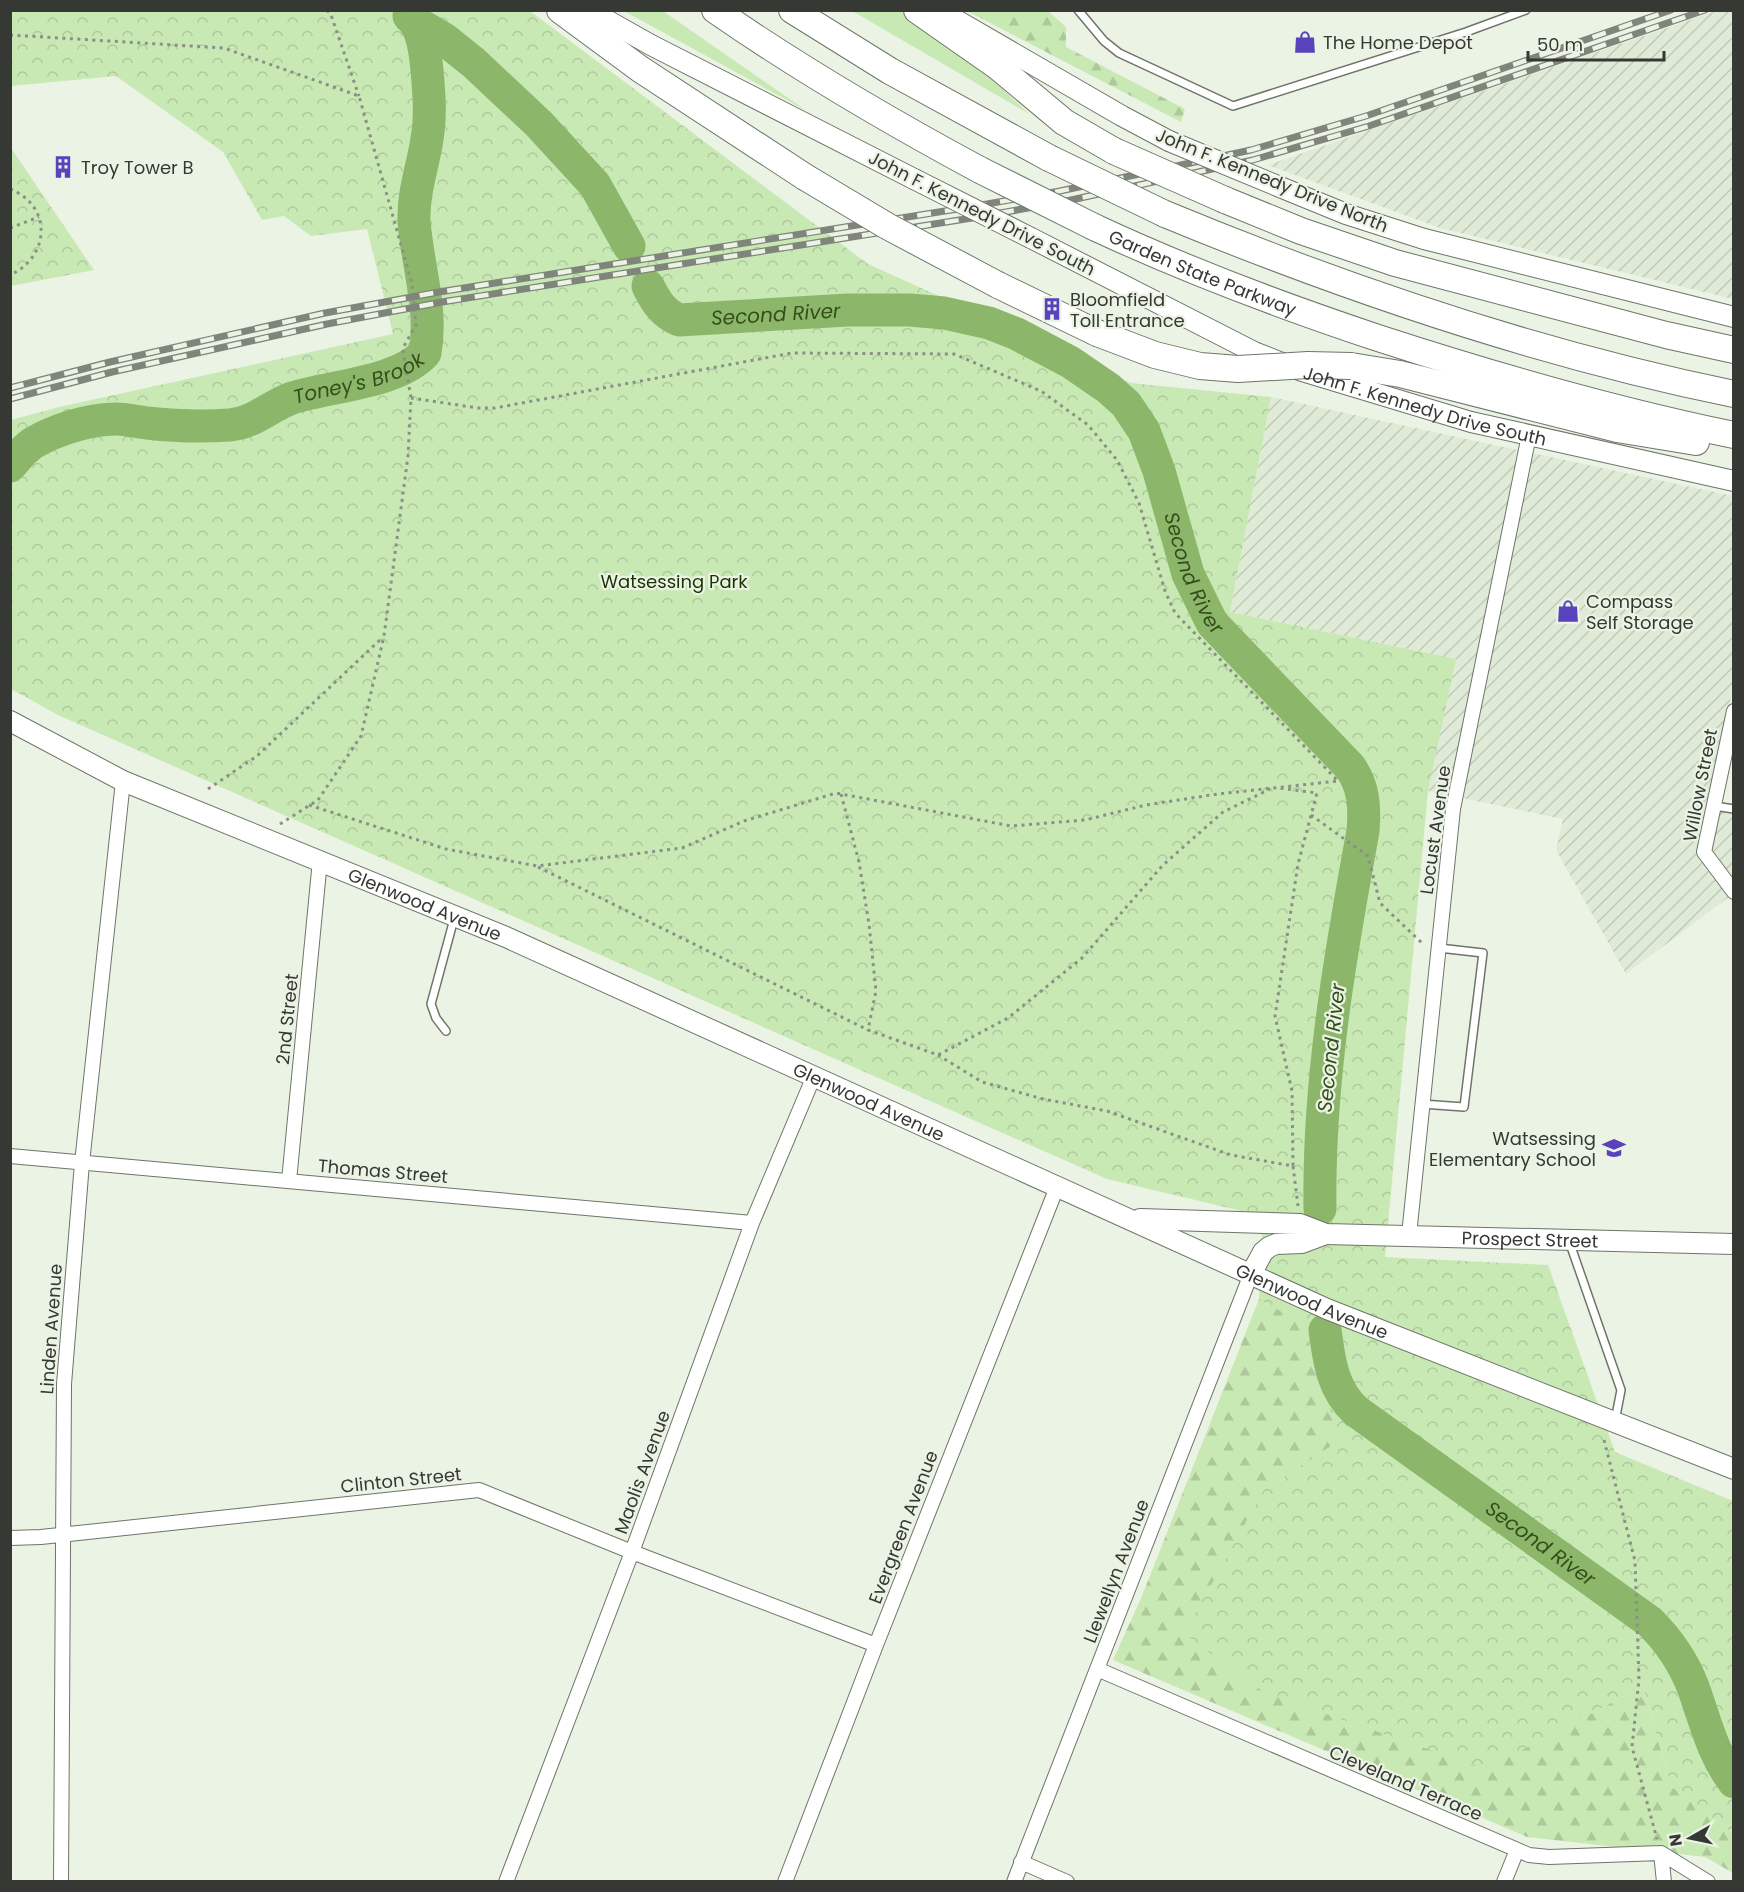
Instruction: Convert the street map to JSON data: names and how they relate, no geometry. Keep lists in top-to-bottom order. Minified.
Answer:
{"streets":{"highway":["Garden State Parkway"],"street":["John F. Kennedy Drive North","John F. Kennedy Drive South","Willow Street","Locust Avenue","Glenwood Avenue","2nd Street","Thomas Street","Prospect Street","Linden Avenue","Maolis Avenue","Clinton Street","Evergreen Avenue","Llewellyn Avenue","Cleveland Terrace"]},"crossings":[["John F. Kennedy Drive South","Locust Avenue"],["Locust Avenue","Prospect Street"],["Glenwood Avenue","2nd Street"],["Glenwood Avenue","Prospect Street"],["Glenwood Avenue","Linden Avenue"],["Glenwood Avenue","Maolis Avenue"],["Glenwood Avenue","Evergreen Avenue"],["Glenwood Avenue","Llewellyn Avenue"],["2nd Street","Thomas Street"],["Thomas Street","Linden Avenue"],["Thomas Street","Maolis Avenue"],["Prospect Street","Llewellyn Avenue"],["Linden Avenue","Clinton Street"],["Maolis Avenue","Clinton Street"],["Clinton Street","Evergreen Avenue"],["Llewellyn Avenue","Cleveland Terrace"]],"water":["Second River","Toney's Brook"],"parks":["Watsessing Park"],"places":{"shop":["The Home Depot","Compass Self Storage"],"building":["Troy Tower B","Bloomfield Toll Entrance"],"school or university":["Watsessing Elementary School"]},"scale_bar":"50 m","north":"left"}
